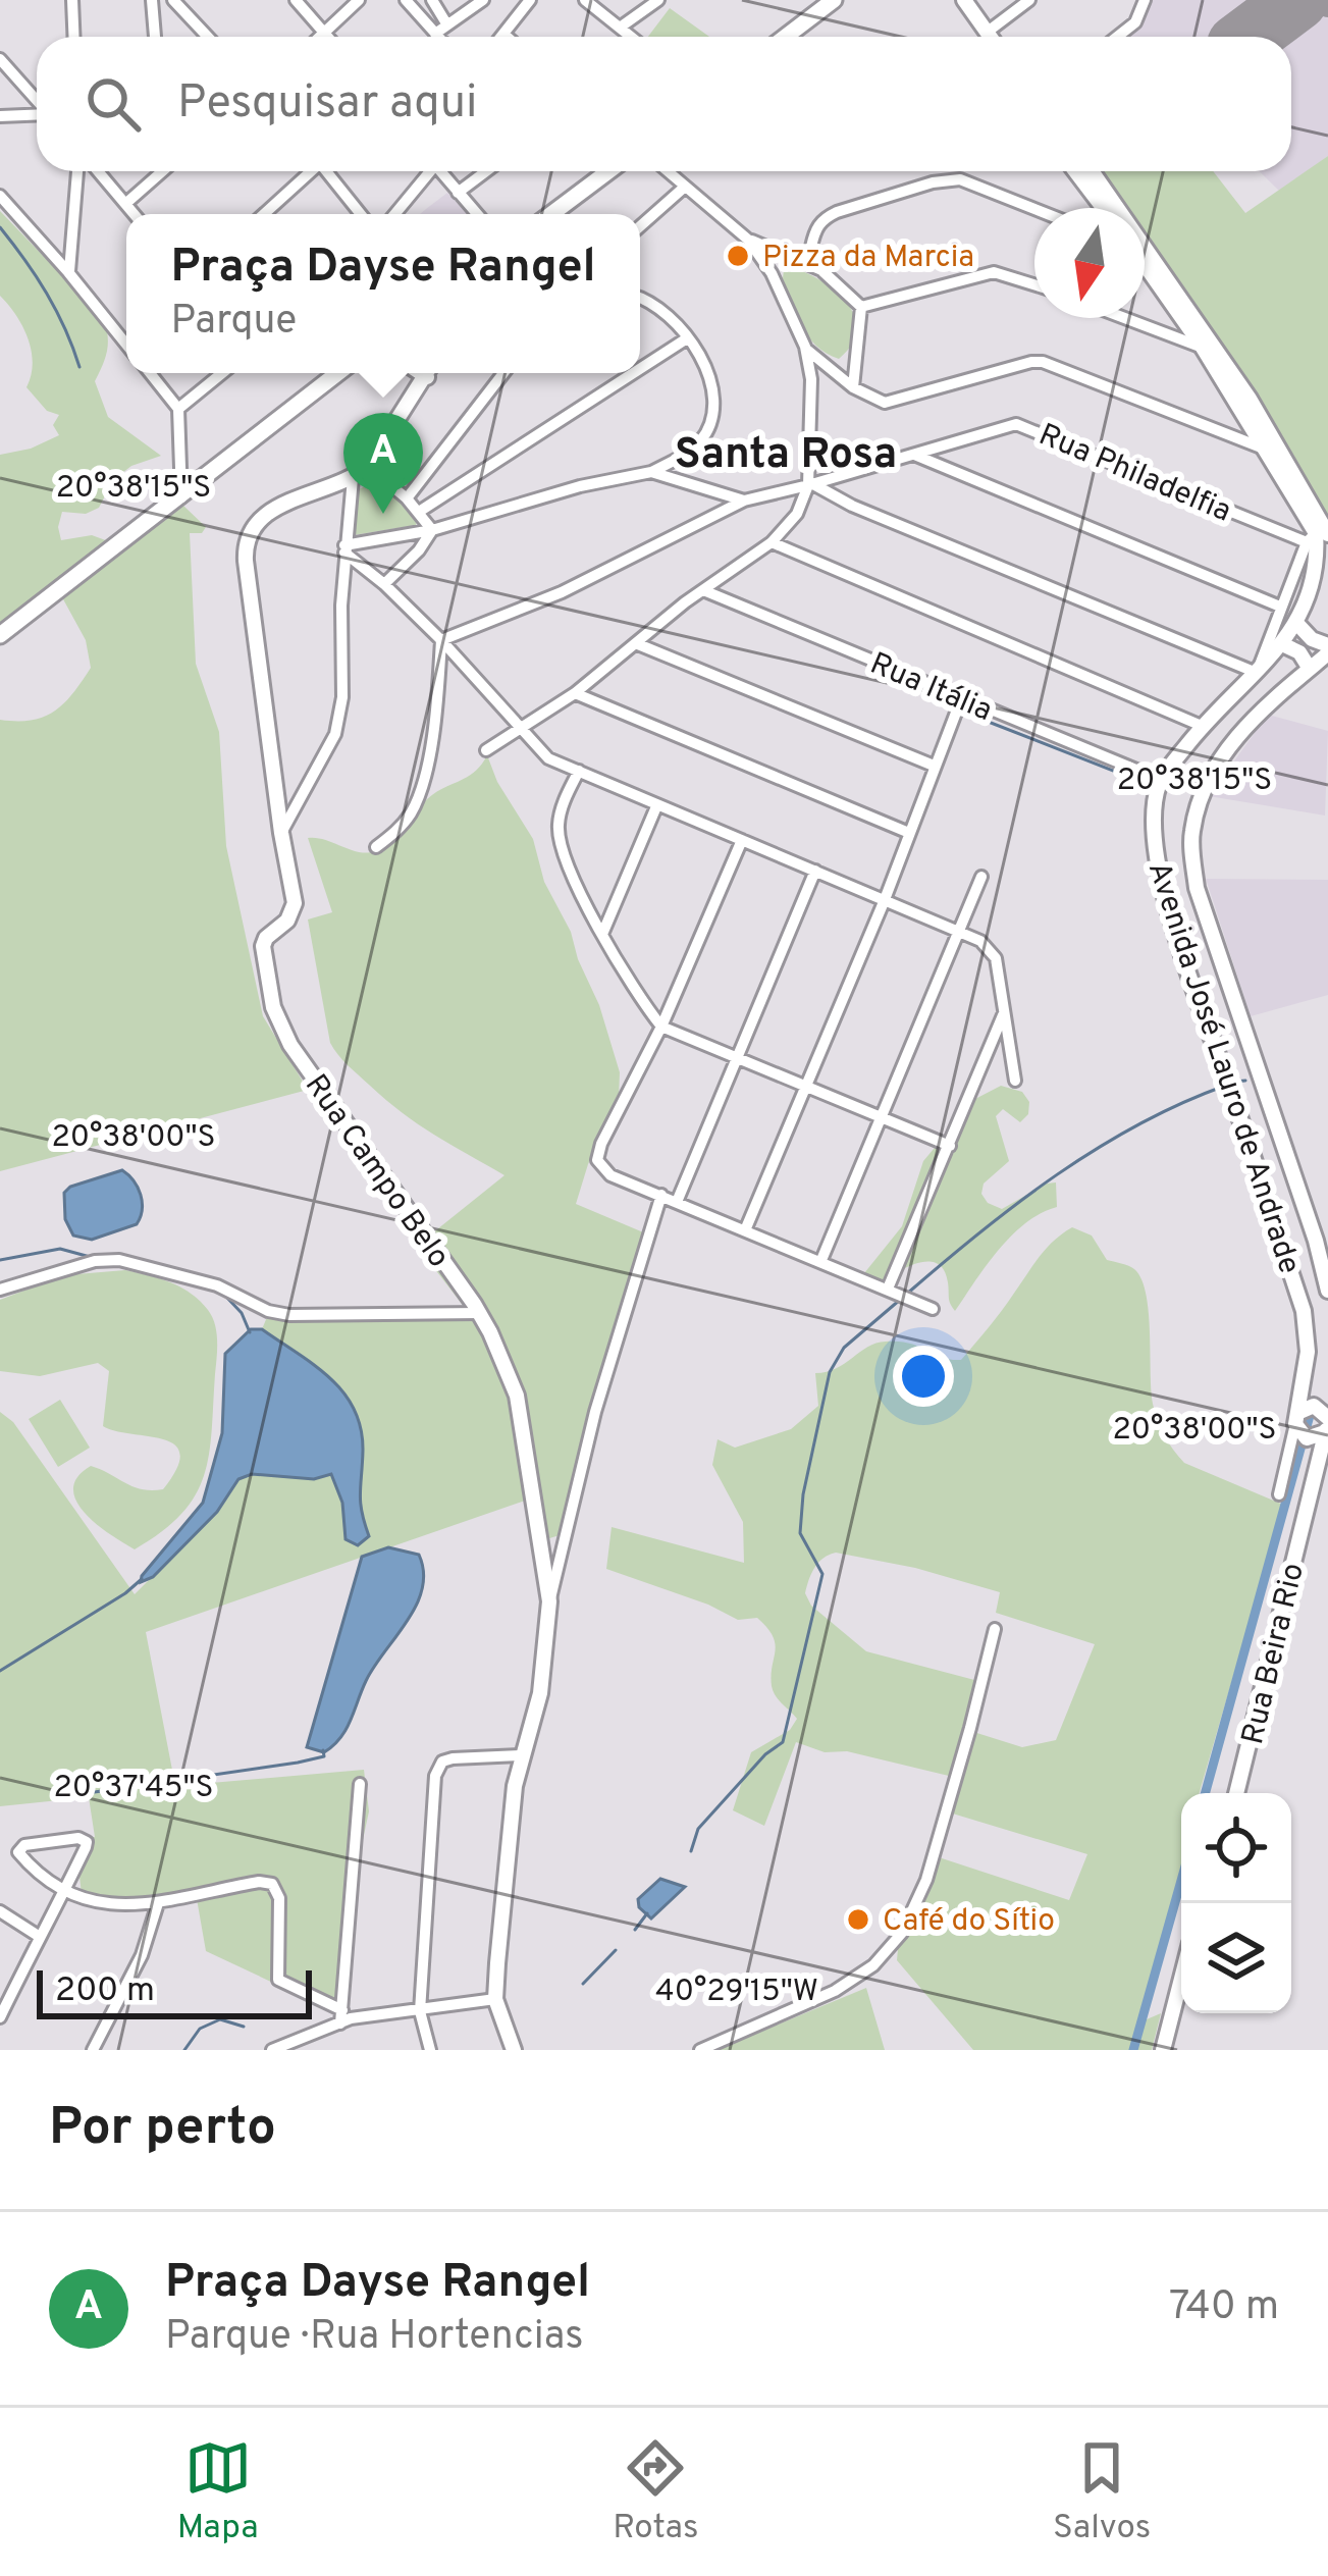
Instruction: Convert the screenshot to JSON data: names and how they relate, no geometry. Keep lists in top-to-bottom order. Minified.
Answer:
{"streets":{"street":["Rua Philadelfia","Rua Itália","Avenida José Lauro de Andrade","Rua Campo Belo","Rua Beira Rio"]},"crossings":[["Rua Itália","Avenida José Lauro de Andrade"]],"districts":["Santa Rosa"],"places":["Pizza da Marcia","Café do Sítio"],"scale_bar":"200 m","north":"bottom","page":{"search":"Pesquisar aqui","popup":["Praça Dayse Rangel","Parque"],"pins":"A","scale":"200 m","heading":"Por perto","list":[{"mark":"A","name":"Praça Dayse Rangel","note":"Parque · Rua Hortencias","value":"740 m"}],"nav":["Mapa","Rotas","Salvos"]},"coordinates":["20°38'15\"S","20°38'00\"S","20°37'45\"S","40°29'15\"W"]}
